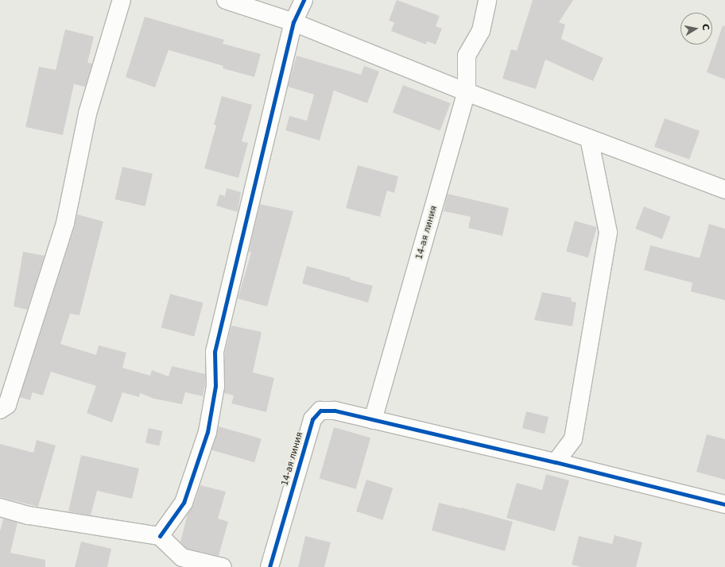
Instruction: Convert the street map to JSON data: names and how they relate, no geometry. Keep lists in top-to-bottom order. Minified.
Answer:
{"streets":{"street":["14-ая линия"]},"north":"right"}
